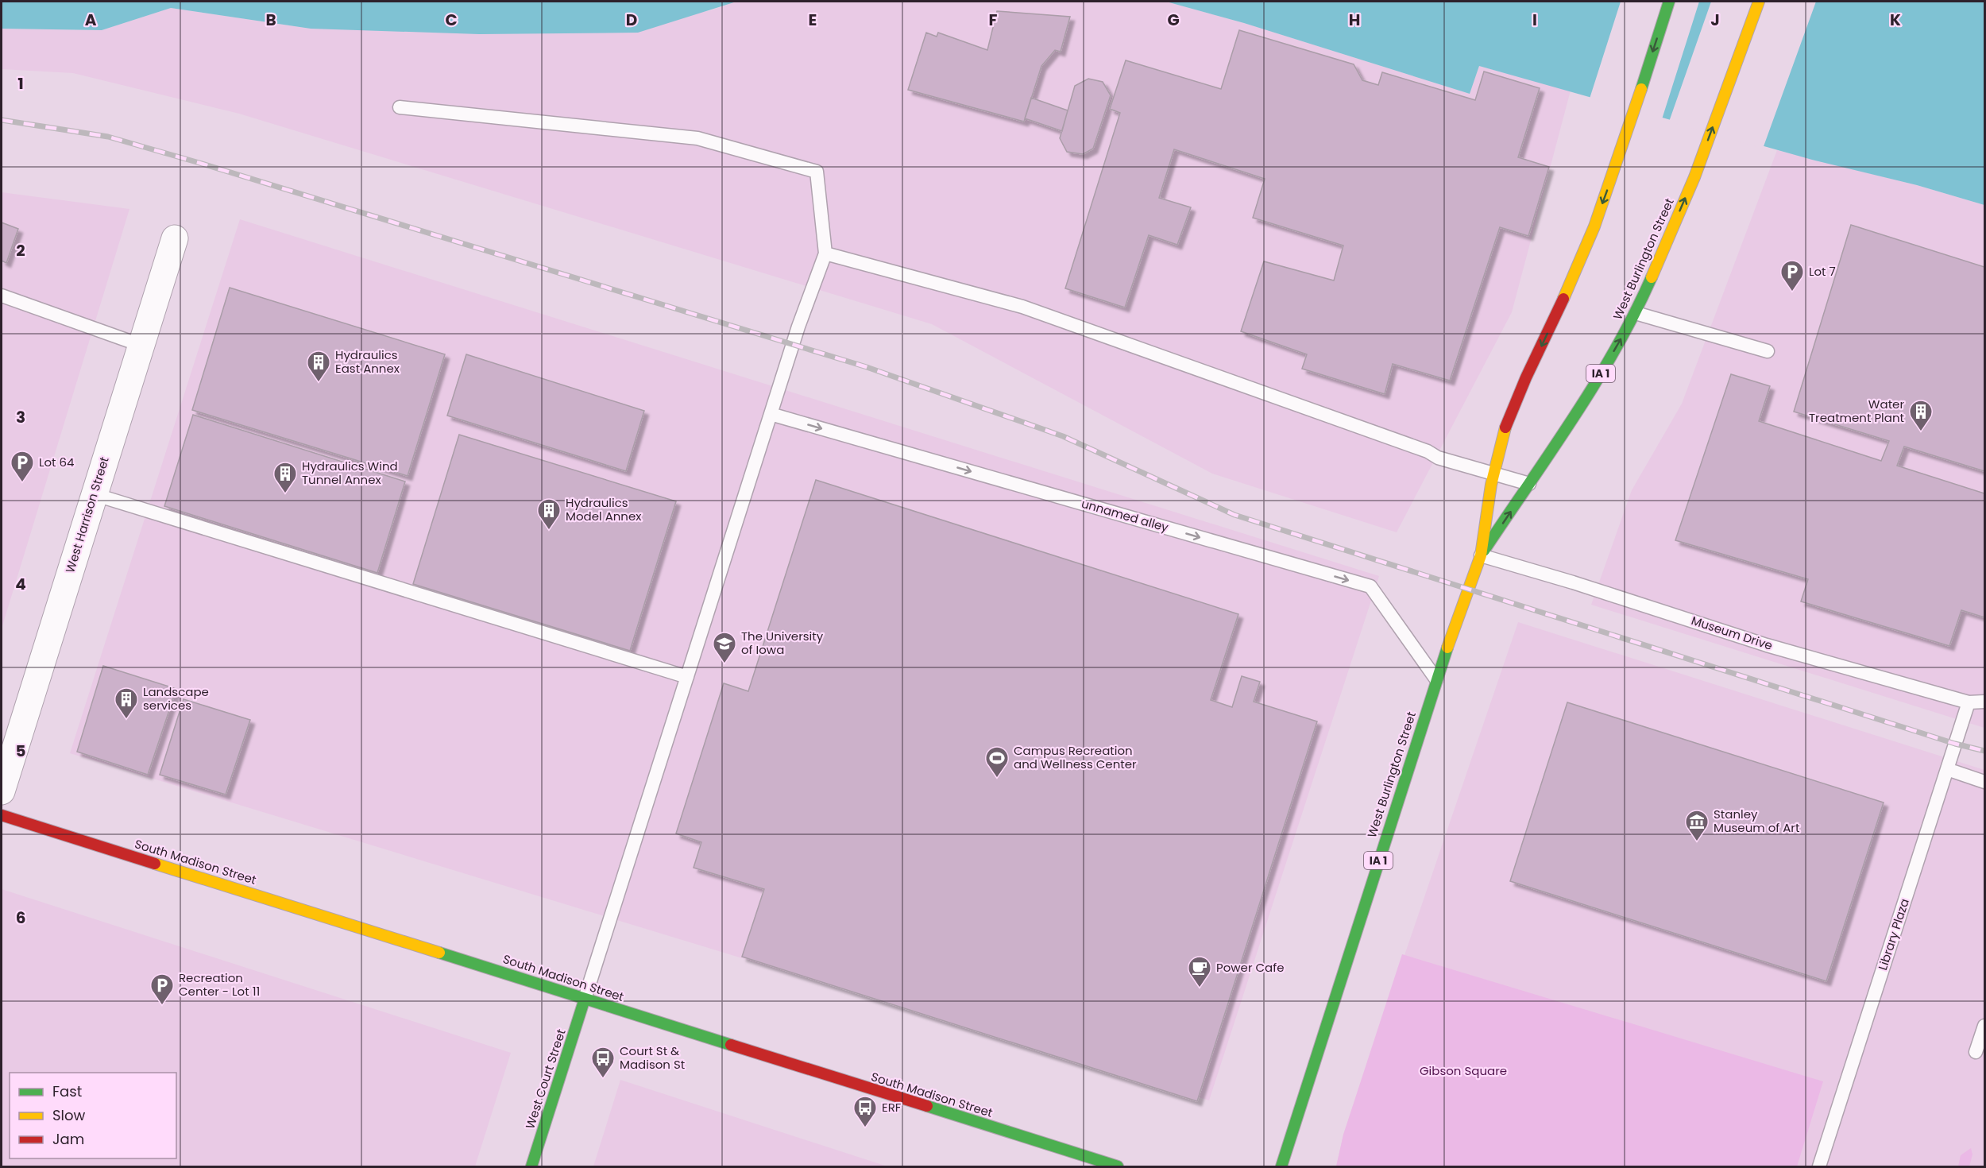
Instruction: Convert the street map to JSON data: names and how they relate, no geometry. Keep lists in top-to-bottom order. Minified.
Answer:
{"streets":{"main road":["West Burlington Street","IA 1","South Madison Street","West Court Street"],"street":["West Harrison Street"],"lane":["unnamed alley","Museum Drive","Library Plaza"]},"crossings":[["West Burlington Street","unnamed alley"],["West Burlington Street","Museum Drive"],["Museum Drive","Library Plaza"],["South Madison Street","West Court Street"]],"one_way":["unnamed alley"],"parks":["Gibson Square"],"places":{"parking":["Lot 7","Lot 64","Recreation Center - Lot 11"],"building":["Hydraulics East Annex","Water Treatment Plant","Hydraulics Wind Tunnel Annex","Hydraulics Model Annex","Landscape services"],"school or university":["The University of Iowa"],"sports":["Campus Recreation and Wellness Center"],"museum":["Stanley Museum of Art"],"cafe":["Power Cafe"],"bus stop":["Court St & Madison St","ERF"]},"legend":["Fast","Slow","Jam"],"grid":{"columns":["A","B","C","D","E","F","G","H","I","J","K"],"rows":["1","2","3","4","5","6"]}}
